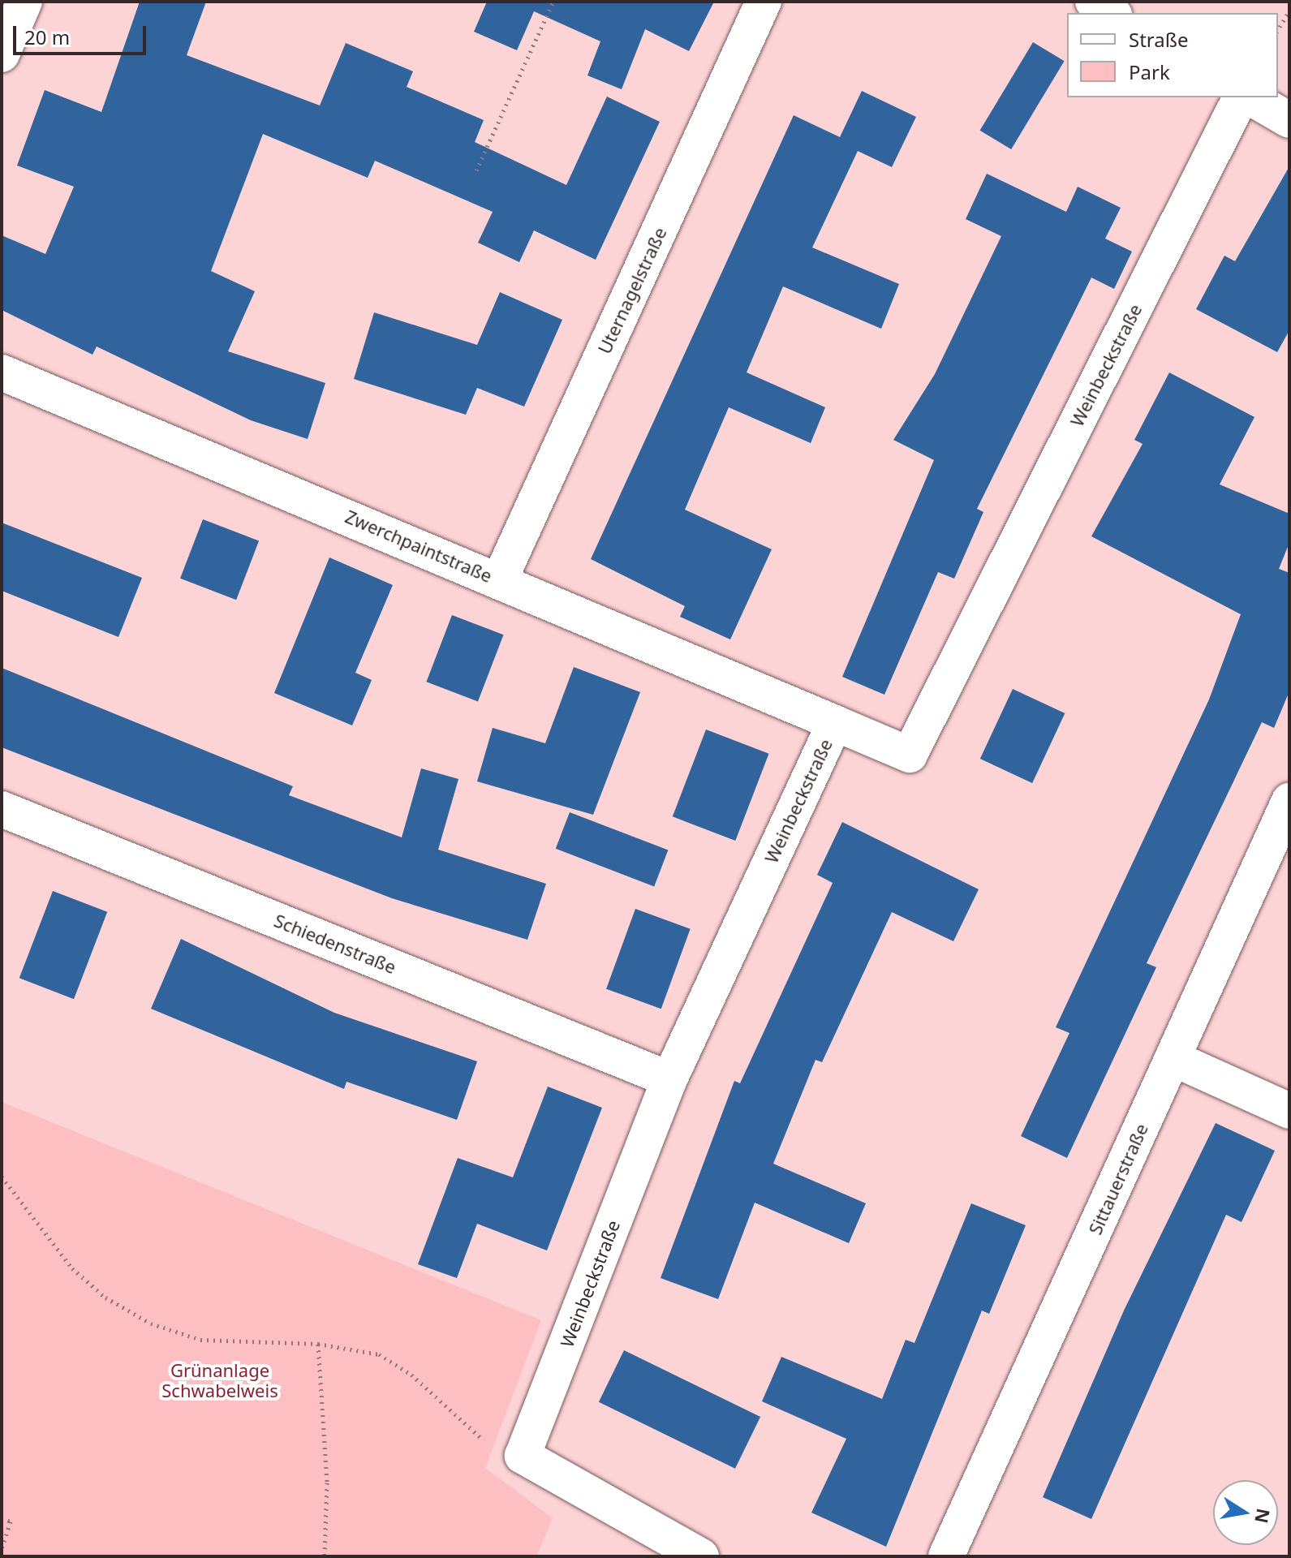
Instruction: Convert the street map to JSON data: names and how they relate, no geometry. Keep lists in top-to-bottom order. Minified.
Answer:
{"streets":{"street":["Uternagelstraße","Weinbeckstraße","Zwerchpaintstraße","Schiedenstraße","Sittauerstraße"]},"crossings":[["Uternagelstraße","Zwerchpaintstraße"],["Weinbeckstraße","Zwerchpaintstraße"],["Weinbeckstraße","Schiedenstraße"]],"parks":["Grünanlage Schwabelweis"],"legend":["Straße","Park"],"scale_bar":"20 m","north":"right"}
